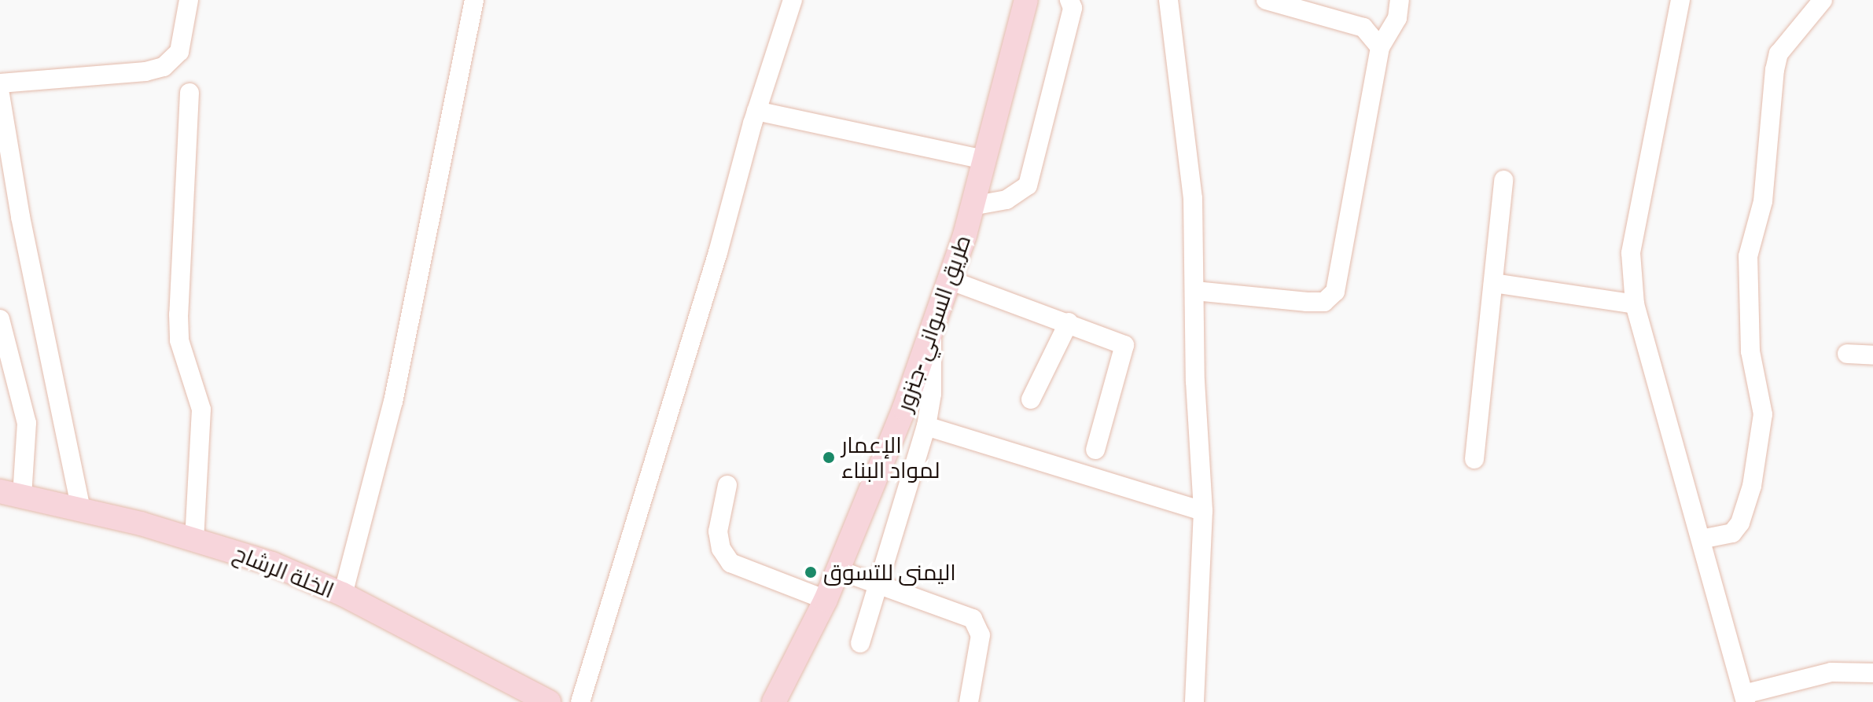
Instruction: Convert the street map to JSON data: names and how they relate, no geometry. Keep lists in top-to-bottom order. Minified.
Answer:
{"streets":{"main road":["طريق السواني -جنزور","الخلة الرشاح"]},"places":["الإعمار لمواد البناء","اليمنى للتسوق"]}
